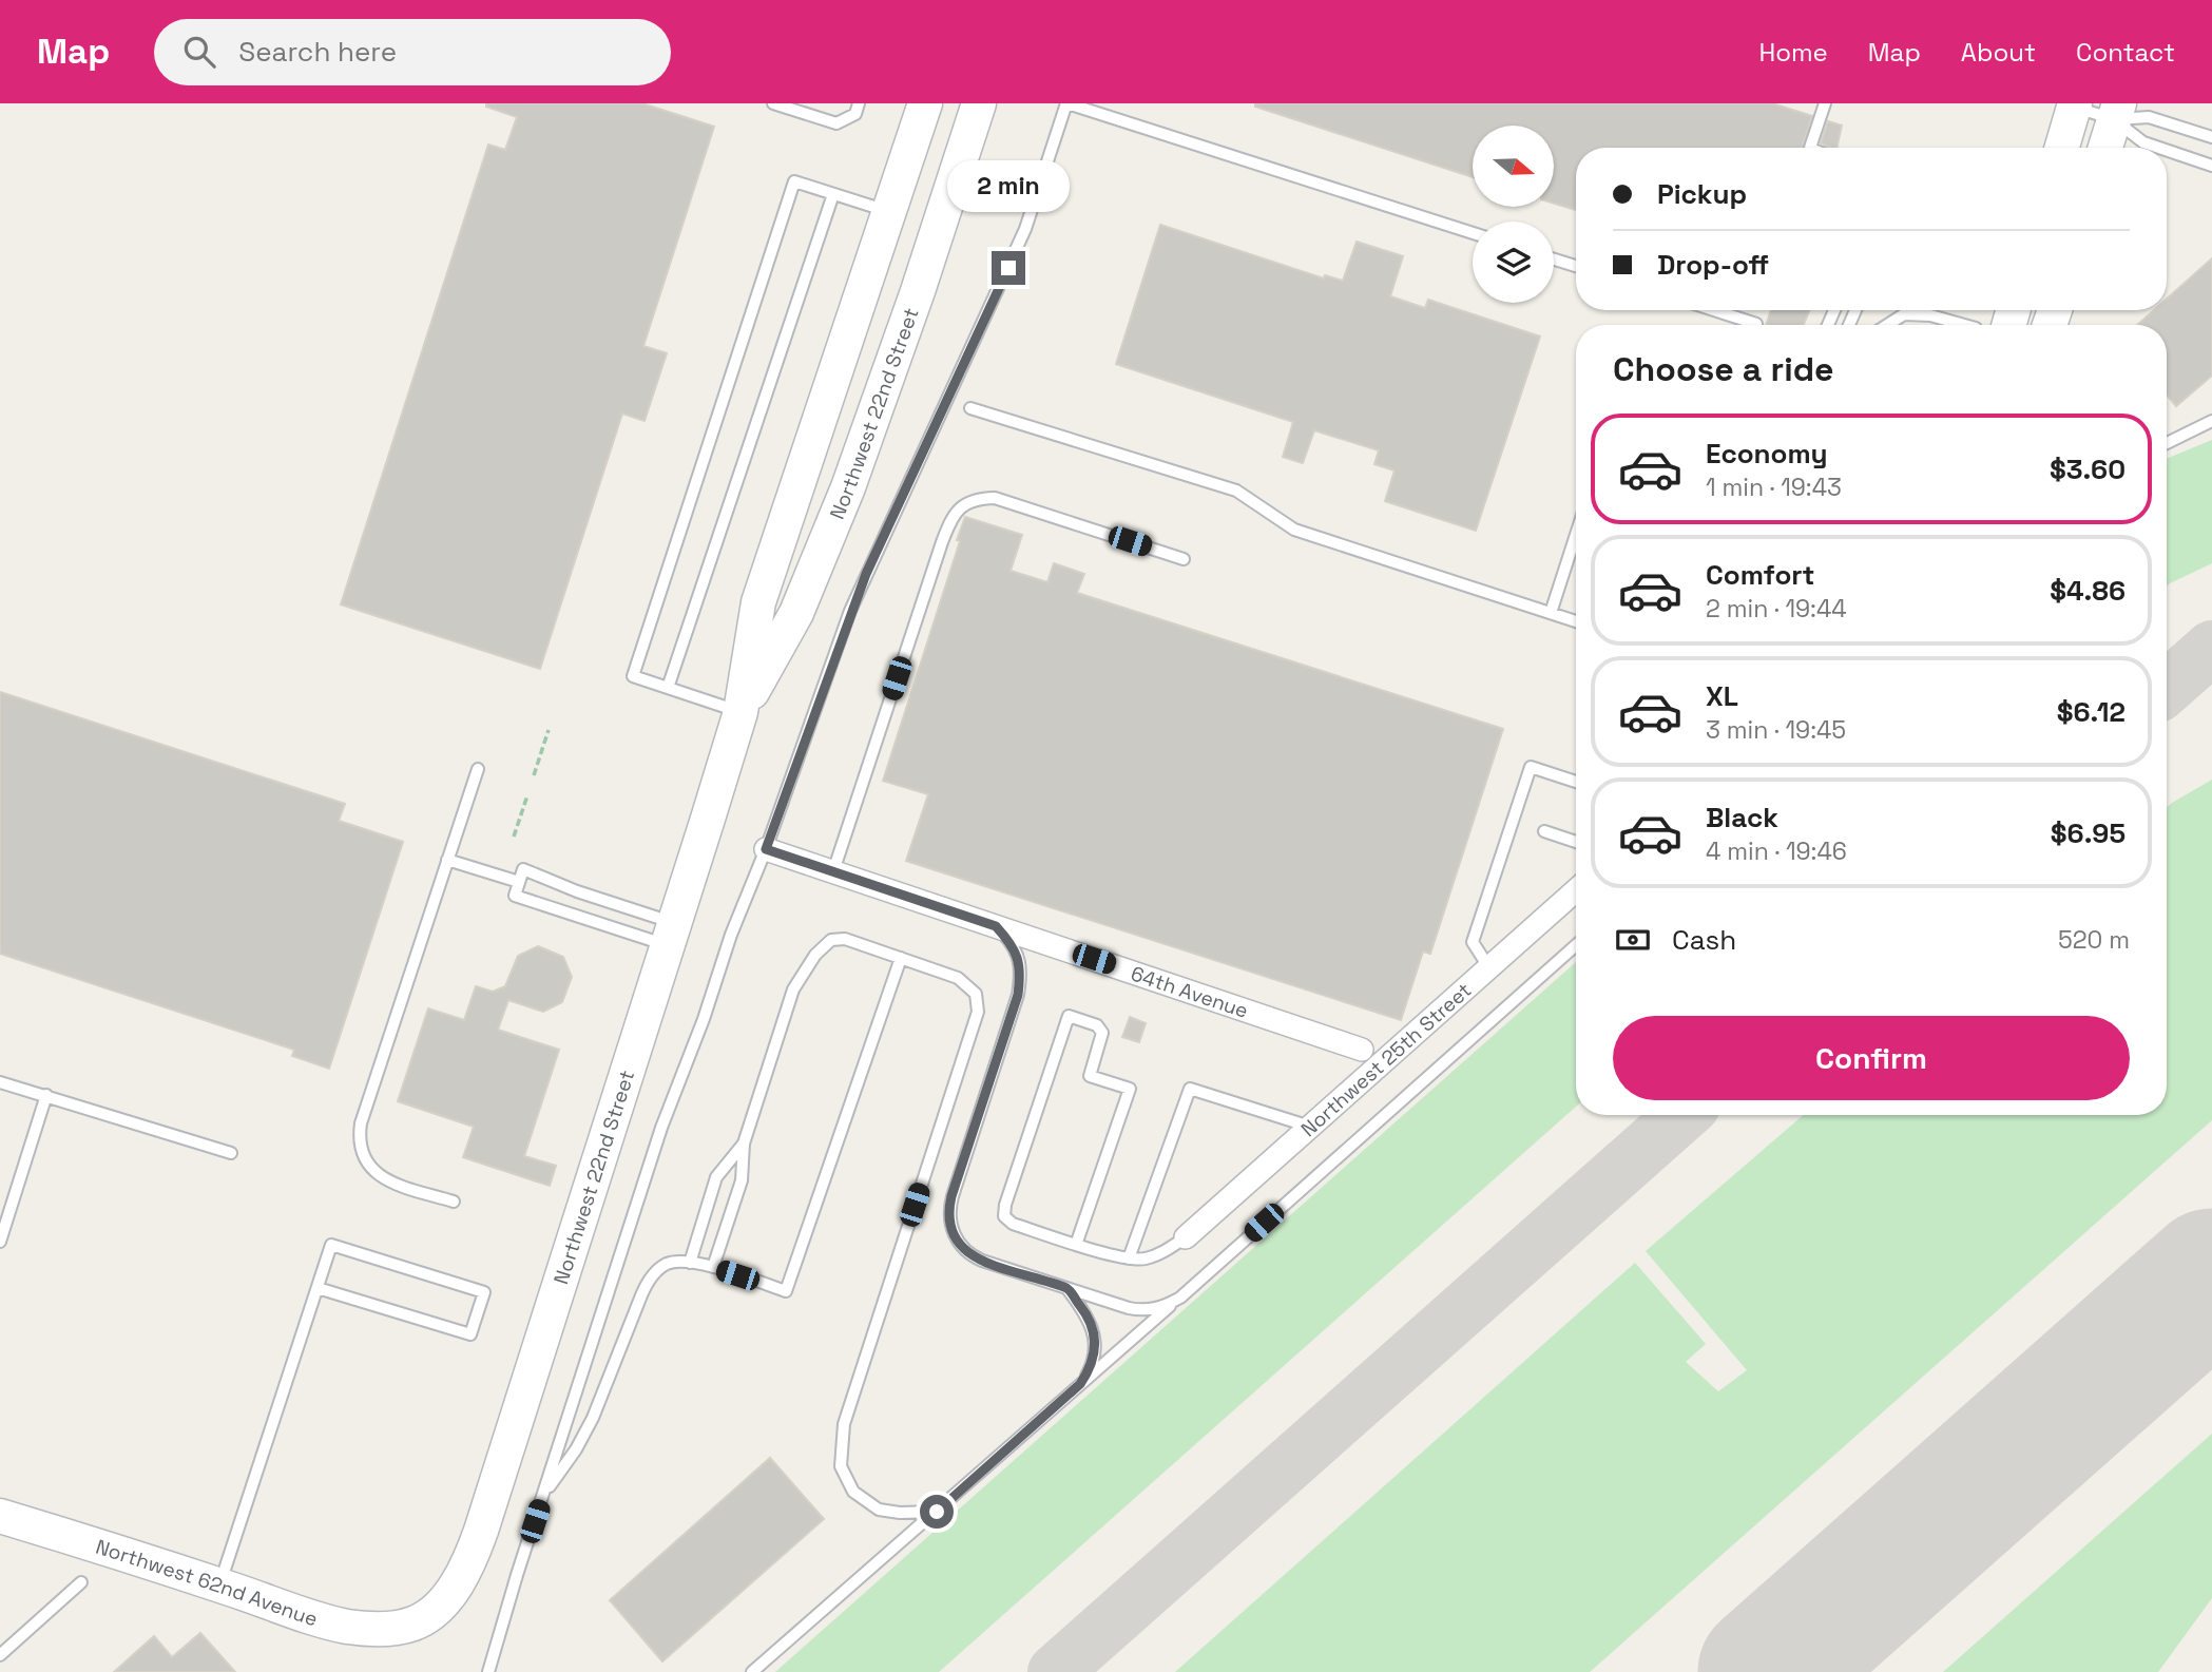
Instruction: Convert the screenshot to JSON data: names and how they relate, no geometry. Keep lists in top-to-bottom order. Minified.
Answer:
{"streets":{"street":["Northwest 22nd Street","64th Avenue","Northwest 25th Street","Northwest 62nd Avenue"]},"crossings":[["Northwest 22nd Street","Northwest 62nd Avenue"]],"north":"right","page":{"header":"Map","search":"Search here","nav":["Home","Map","About","Contact"],"banner":["Pickup","Drop-off"],"bubble":"2 min","heading":"Choose a ride","list":[{"name":"Economy","note":"1 min · 19:43","value":"$3.60"},{"name":"Comfort","note":"2 min · 19:44","value":"$4.86"},{"name":"XL","note":"3 min · 19:45","value":"$6.12"},{"name":"Black","note":"4 min · 19:46","value":"$6.95"}],"pay":["Cash","520 m"],"buttons":"Confirm"}}
